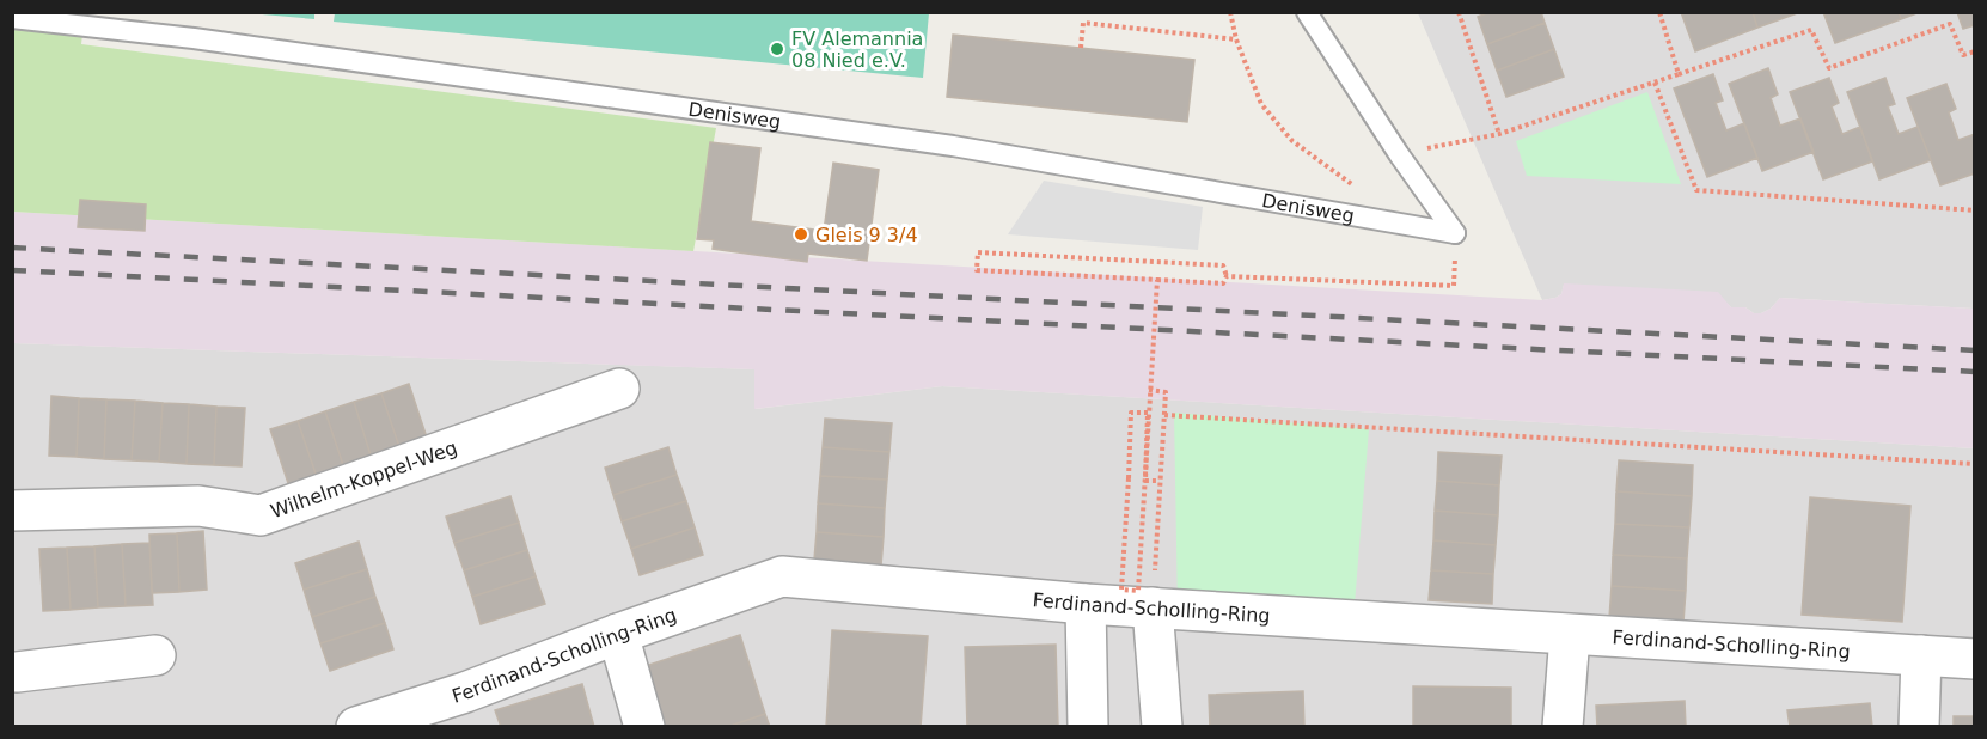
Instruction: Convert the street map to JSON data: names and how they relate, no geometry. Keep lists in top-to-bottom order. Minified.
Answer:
{"streets":{"street":["Wilhelm-Koppel-Weg","Ferdinand-Scholling-Ring"],"lane":["Denisweg"]},"places":["FV Alemannia 08 Nied e.V.","Gleis 9 3/4"]}
